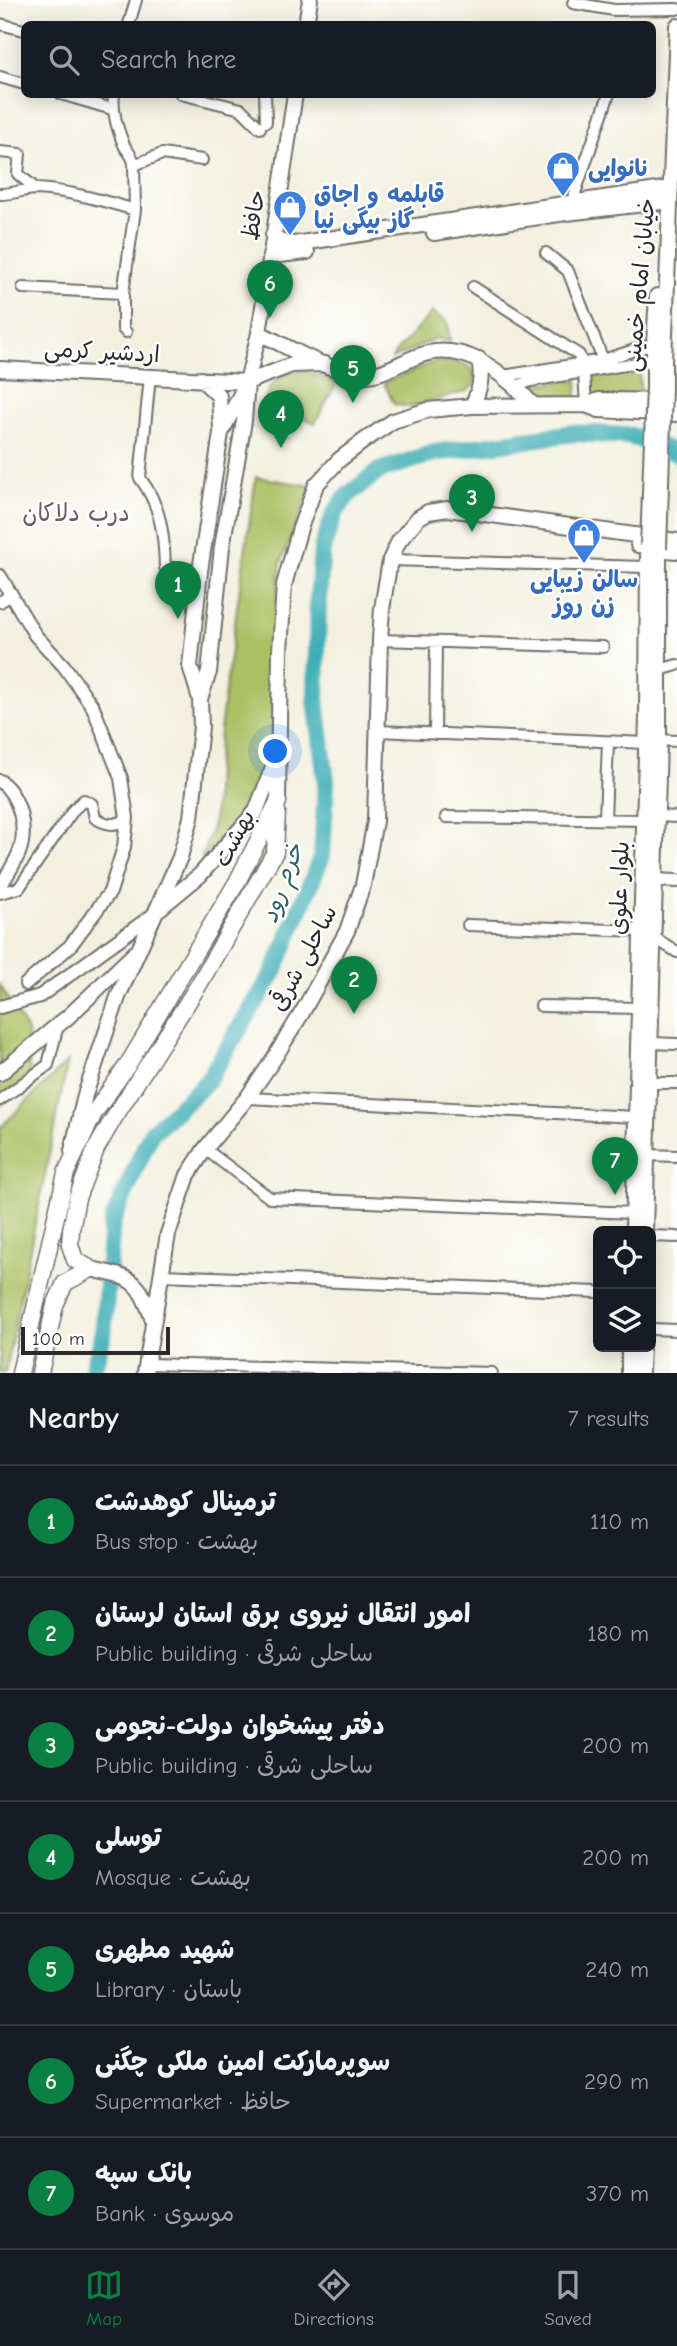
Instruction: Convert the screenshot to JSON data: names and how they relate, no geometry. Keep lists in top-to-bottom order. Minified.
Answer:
{"streets":{"main road":["حافظ","خیابان امام خمینی","اردشیر کرمی","بهشت","بلوار علوی","ساحلی شرقی"]},"crossings":[["حافظ","اردشیر کرمی"],["حافظ","بهشت"],["خیابان امام خمینی","بلوار علوی"],["اردشیر کرمی","بهشت"]],"districts":["درب دلاکان"],"water":["خرم رود"],"places":{"shop":["نانوایی","قابلمه و اجاق گاز بیگی نیا","سالن زیبایی زن روز"]},"scale_bar":"100 m","page":{"search":"Search here","pins":["6","5","4","3","1","2","7"],"scale":"100 m","heading":["Nearby","7 results"],"list":[{"mark":"1","name":"ترمینال کوهدشت","note":"Bus stop · بهشت","value":"110 m"},{"mark":"2","name":"امور انتقال نیروی برق استان لرستان","note":"Public building · ساحلی شرقی","value":"180 m"},{"mark":"3","name":"دفتر پیشخوان دولت-نجومی","note":"Public building · ساحلی شرقی","value":"200 m"},{"mark":"4","name":"توسلی","note":"Mosque · بهشت","value":"200 m"},{"mark":"5","name":"شهید مطهری","note":"Library · باستان","value":"240 m"},{"mark":"6","name":"سوپرمارکت امین ملکی چگنی","note":"Supermarket · حافظ","value":"290 m"},{"mark":"7","name":"بانک سپه","note":"Bank · موسوی","value":"370 m"}],"nav":["Map","Directions","Saved"]}}
